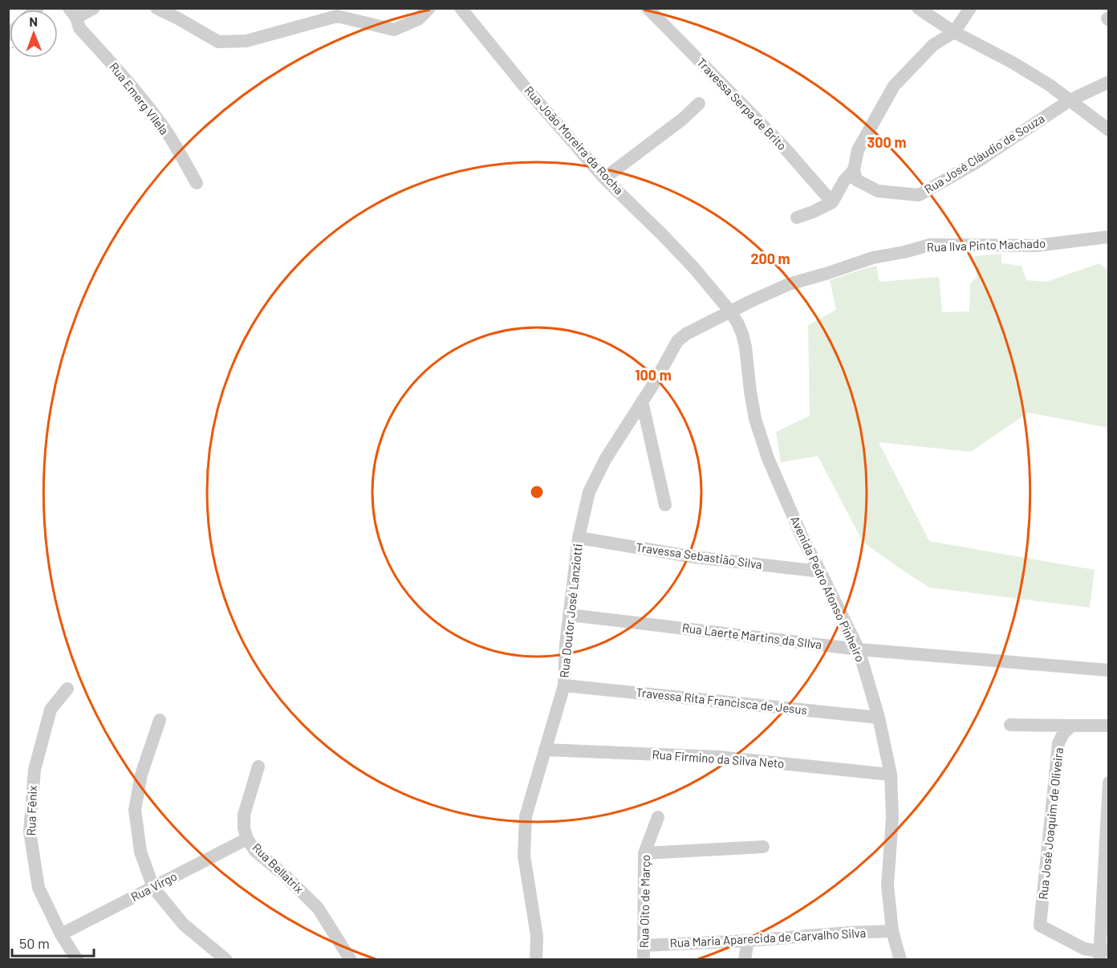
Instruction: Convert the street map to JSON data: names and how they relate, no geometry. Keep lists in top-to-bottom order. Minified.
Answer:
{"streets":{"street":["Rua Emerg Vilela","Travessa Serpa de Brito","Rua João Moreira da Rocha","Rua José Cláudio de Souza","Rua Ilva Pinto Machado","Travessa Sebastião Silva","Avenida Pedro Afonso Pinheiro","Rua Doutor José Lanziotti","Rua Laerte Martins da SIlva","Travessa Rita Francisca de Jesus","Rua Firmino da Silva Neto","Rua Fênix","Rua José Joaquim de Oliveira","Rua Bellatrix","Rua Virgo","Rua Oito de Março","Rua Maria Aparecida de Carvalho Silva"]},"crossings":[["Rua João Moreira da Rocha","Rua Ilva Pinto Machado"],["Rua João Moreira da Rocha","Avenida Pedro Afonso Pinheiro"],["Rua João Moreira da Rocha","Rua Doutor José Lanziotti"],["Rua Ilva Pinto Machado","Avenida Pedro Afonso Pinheiro"],["Rua Ilva Pinto Machado","Rua Doutor José Lanziotti"],["Travessa Sebastião Silva","Avenida Pedro Afonso Pinheiro"],["Travessa Sebastião Silva","Rua Doutor José Lanziotti"],["Avenida Pedro Afonso Pinheiro","Rua Doutor José Lanziotti"],["Avenida Pedro Afonso Pinheiro","Rua Laerte Martins da SIlva"],["Avenida Pedro Afonso Pinheiro","Travessa Rita Francisca de Jesus"],["Avenida Pedro Afonso Pinheiro","Rua Firmino da Silva Neto"],["Avenida Pedro Afonso Pinheiro","Rua Maria Aparecida de Carvalho Silva"],["Rua Doutor José Lanziotti","Rua Laerte Martins da SIlva"],["Rua Doutor José Lanziotti","Travessa Rita Francisca de Jesus"],["Rua Doutor José Lanziotti","Rua Firmino da Silva Neto"],["Rua Fênix","Rua Virgo"],["Rua Bellatrix","Rua Virgo"],["Rua Oito de Março","Rua Maria Aparecida de Carvalho Silva"]],"scale_bar":"50 m","north":"top","rings":["300 m","200 m","100 m"]}
